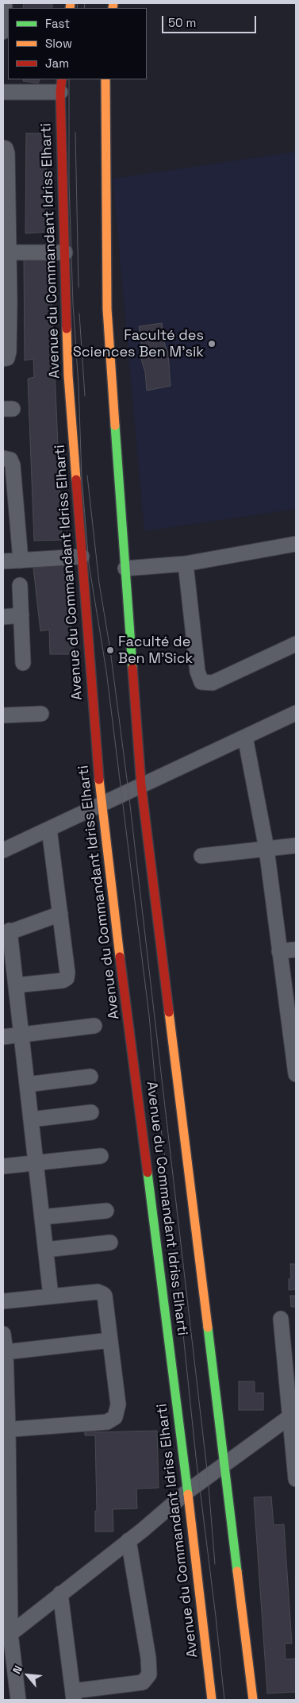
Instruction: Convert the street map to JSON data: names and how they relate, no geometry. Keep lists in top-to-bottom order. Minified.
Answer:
{"streets":{"main road":["Avenue du Commandant Idriss Elharti"]},"places":["Faculté des Sciences Ben M'sik","Faculté de Ben M'Sick"],"legend":["Fast","Slow","Jam"],"scale_bar":"50 m","north":"top left"}
